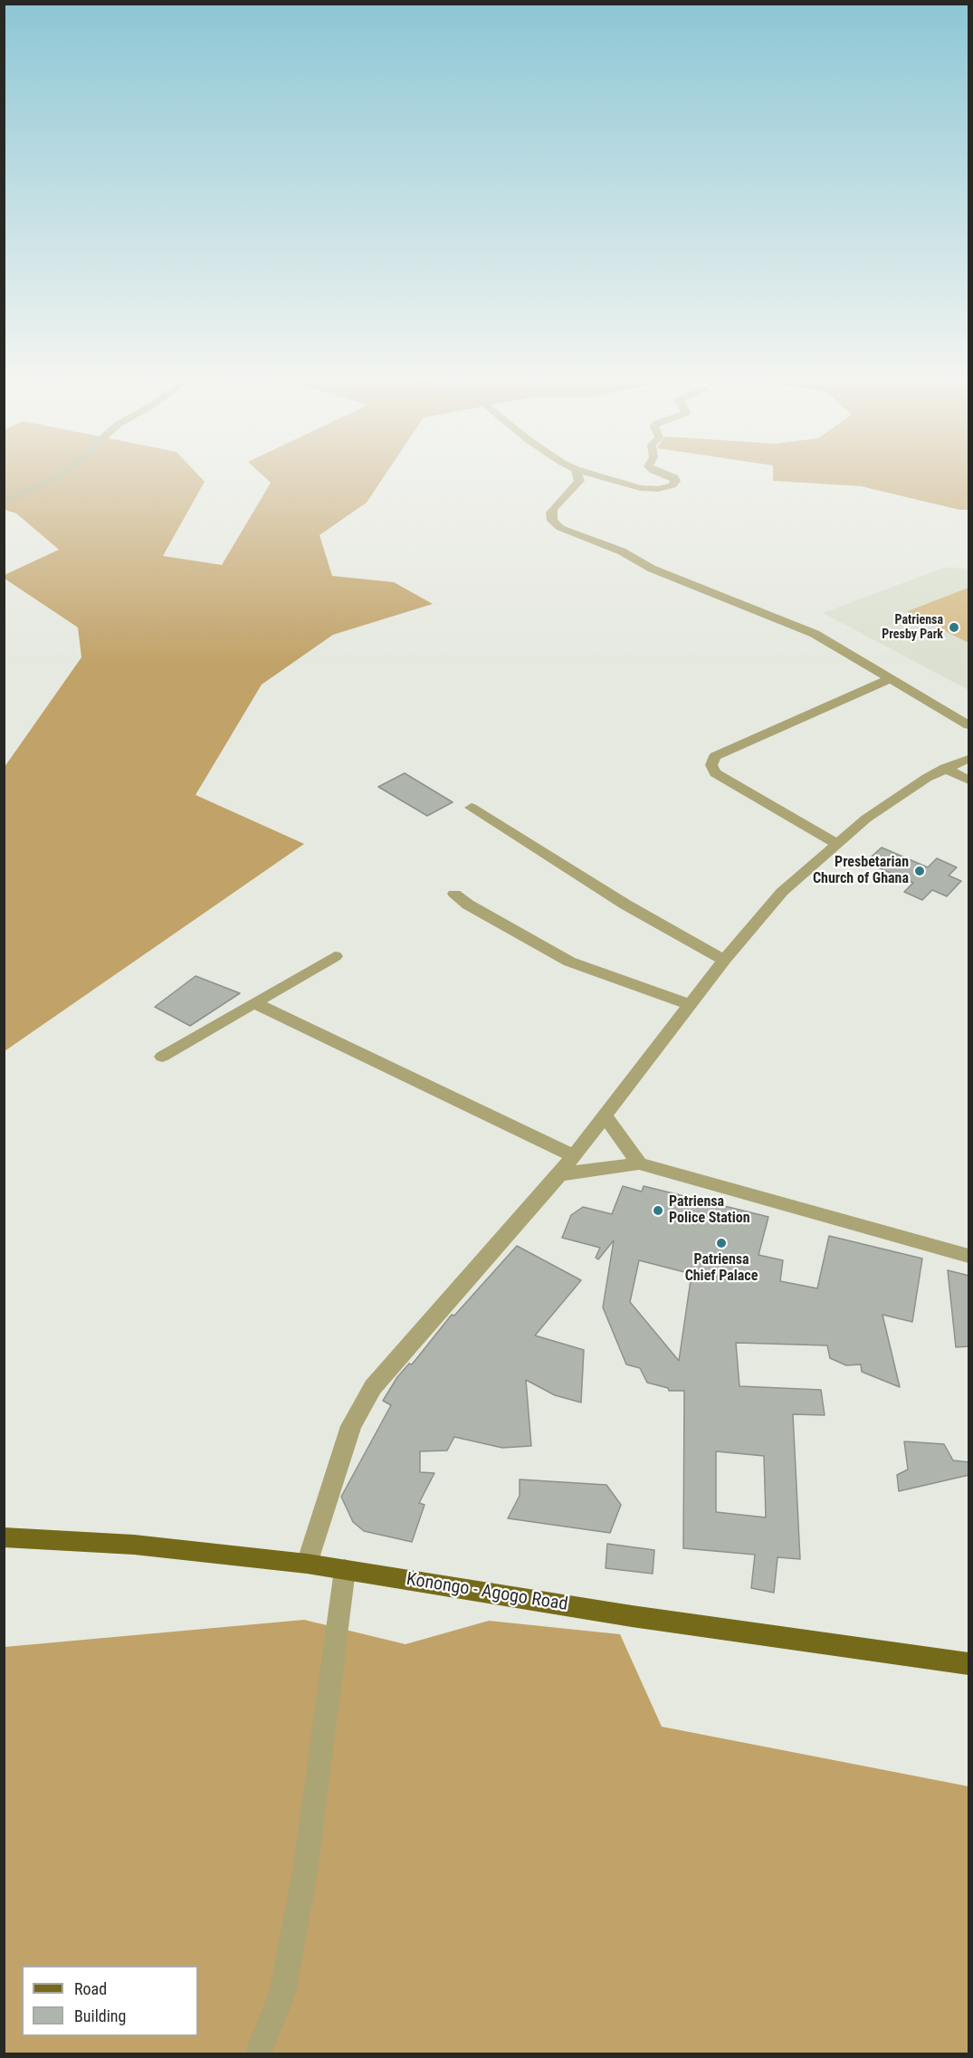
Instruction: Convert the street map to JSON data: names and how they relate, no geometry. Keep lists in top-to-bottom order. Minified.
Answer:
{"streets":{"main road":["Konongo - Agogo Road"]},"places":["Patriensa Presby Park","Presbetarian Church of Ghana","Patriensa Police Station","Patriensa Chief Palace"],"legend":["Road","Building"]}
